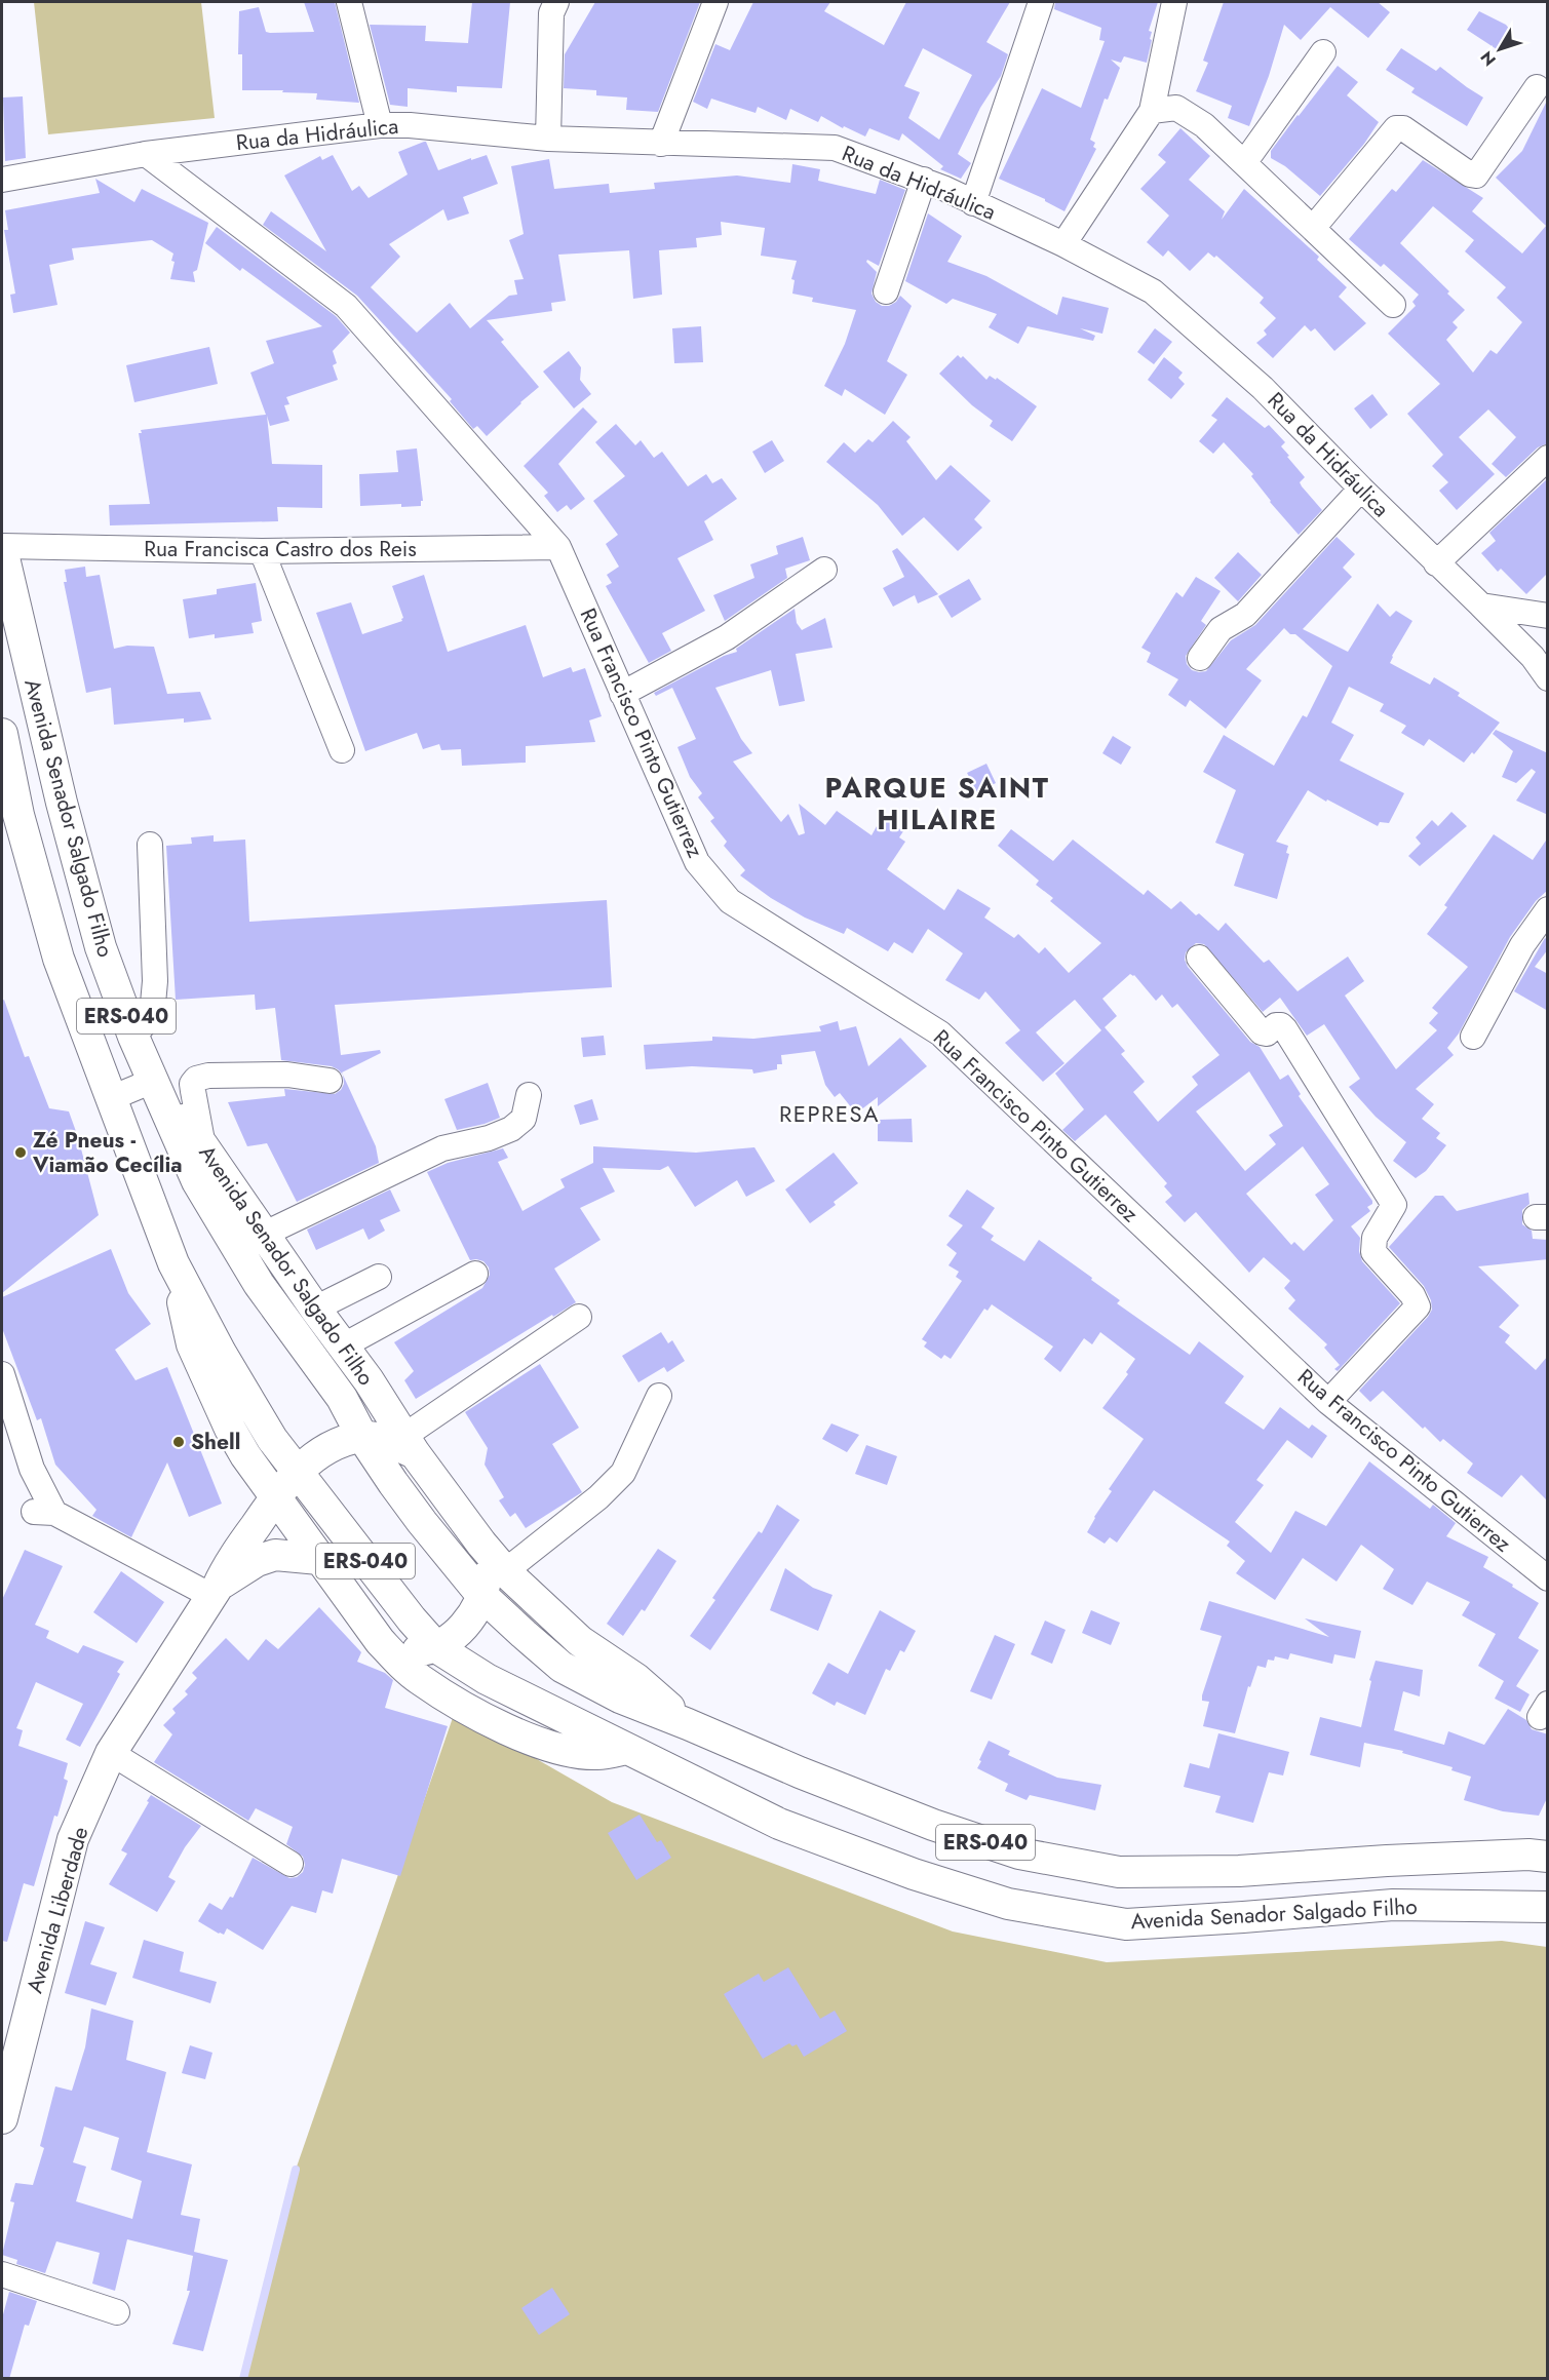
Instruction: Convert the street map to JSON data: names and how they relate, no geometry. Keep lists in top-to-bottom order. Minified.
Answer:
{"streets":{"main road":["Avenida Senador Salgado Filho","ERS-040","Avenida Liberdade"],"street":["Rua da Hidráulica","Rua Francisca Castro dos Reis","Rua Francisco Pinto Gutierrez"]},"crossings":[["Rua da Hidráulica","Rua Francisco Pinto Gutierrez"],["Rua Francisca Castro dos Reis","Rua Francisco Pinto Gutierrez"],["Rua Francisca Castro dos Reis","Avenida Senador Salgado Filho"],["Avenida Senador Salgado Filho","Avenida Liberdade"]],"districts":["PARQUE SAINT HILAIRE","REPRESA"],"places":["Zé Pneus - Viamão Cecília","Shell"],"north":"bottom left"}
